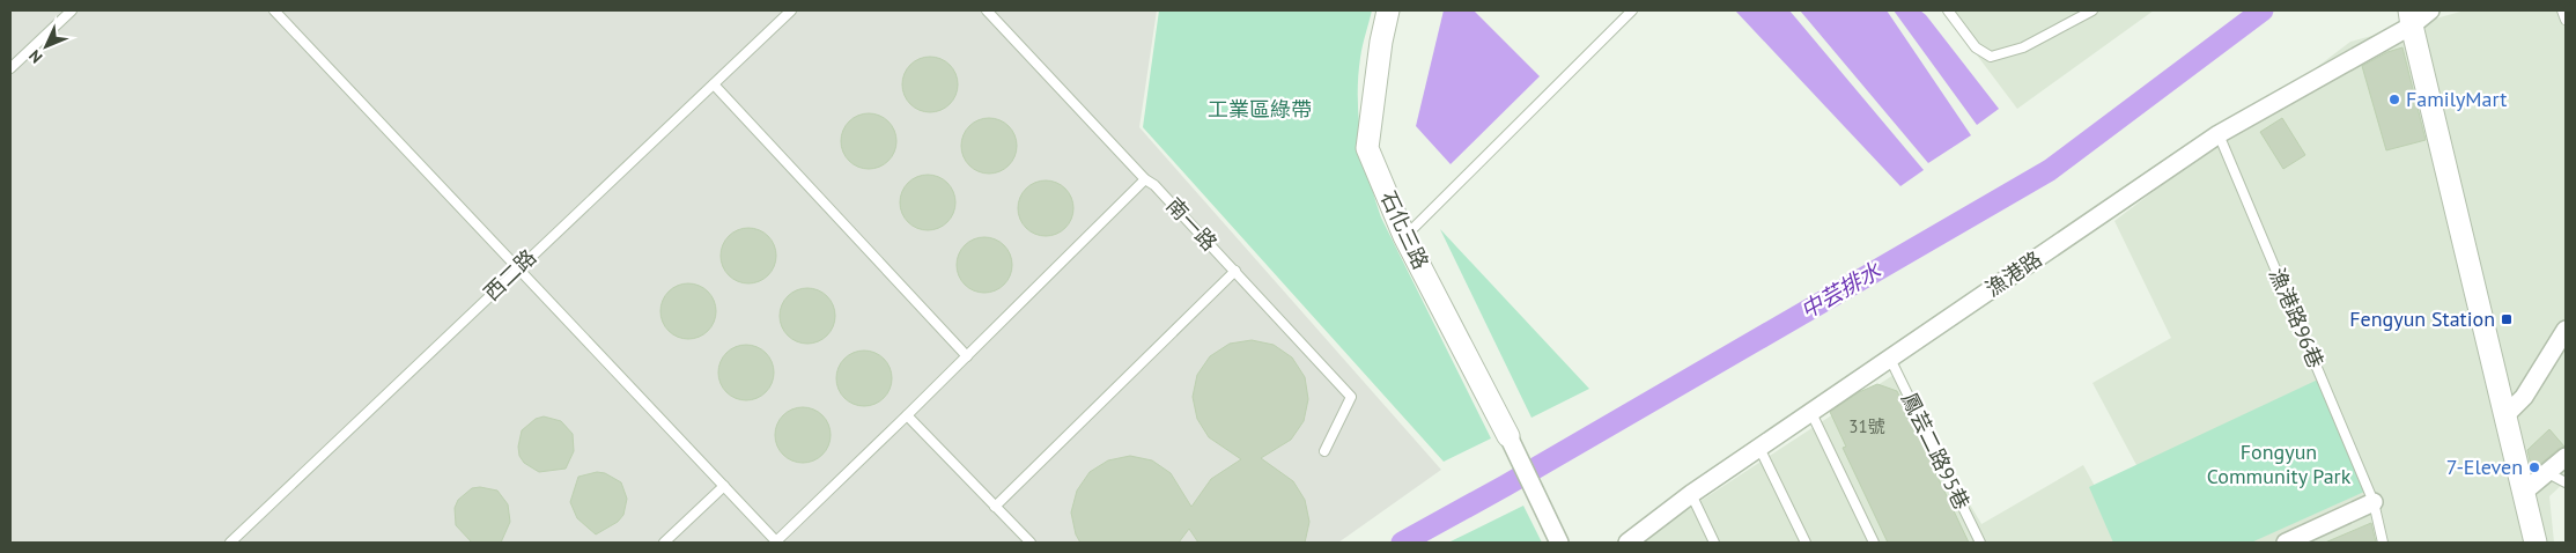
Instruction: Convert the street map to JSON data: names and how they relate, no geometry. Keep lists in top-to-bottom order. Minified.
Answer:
{"streets":{"street":["石化三路","漁港路"],"lane":["南一路","西二路","漁港路96巷","鳳芸二路95巷"]},"crossings":[["漁港路","漁港路96巷"],["漁港路","鳳芸二路95巷"]],"water":["中芸排水"],"parks":["工業區綠帶","Fongyun Community Park"],"places":{"other":["FamilyMart","7-Eleven"],"transit":["Fengyun Station"]},"house_numbers":["31號"],"north":"bottom left"}
